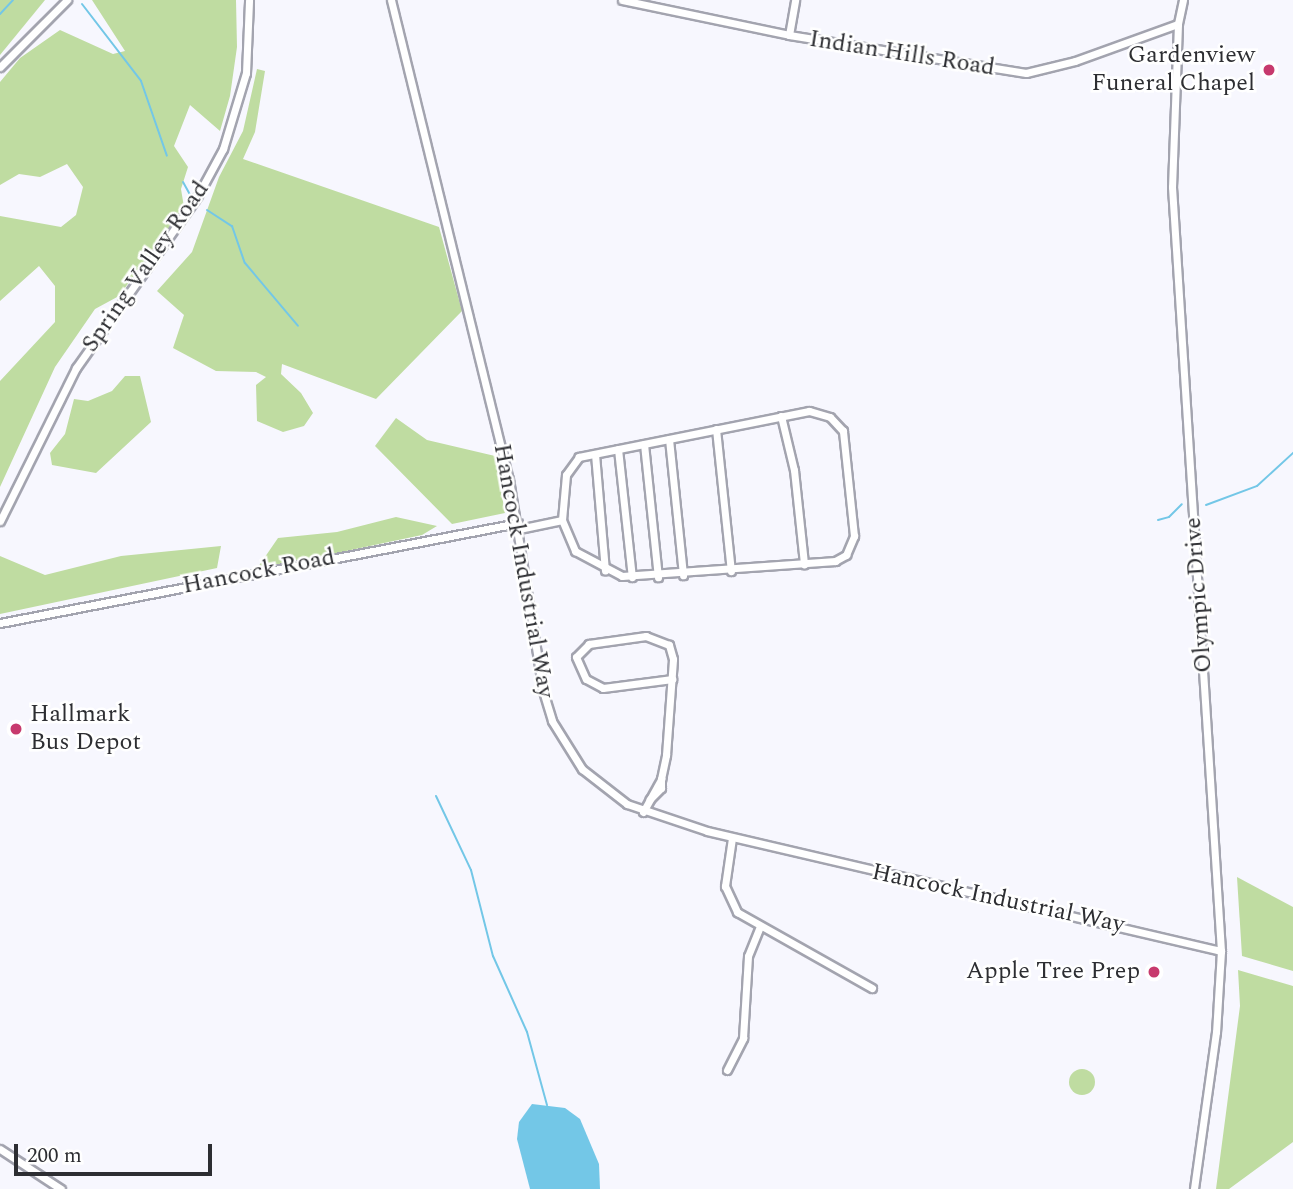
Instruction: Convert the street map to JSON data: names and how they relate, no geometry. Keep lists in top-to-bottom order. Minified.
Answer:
{"streets":{"street":["Indian Hills Road","Spring Valley Road","Hancock Industrial Way","Hancock Road","Olympic Drive"]},"crossings":[["Indian Hills Road","Olympic Drive"],["Hancock Industrial Way","Hancock Road"],["Hancock Industrial Way","Olympic Drive"]],"places":["Gardenview Funeral Chapel","Hallmark Bus Depot","Apple Tree Prep"],"scale_bar":"200 m"}
